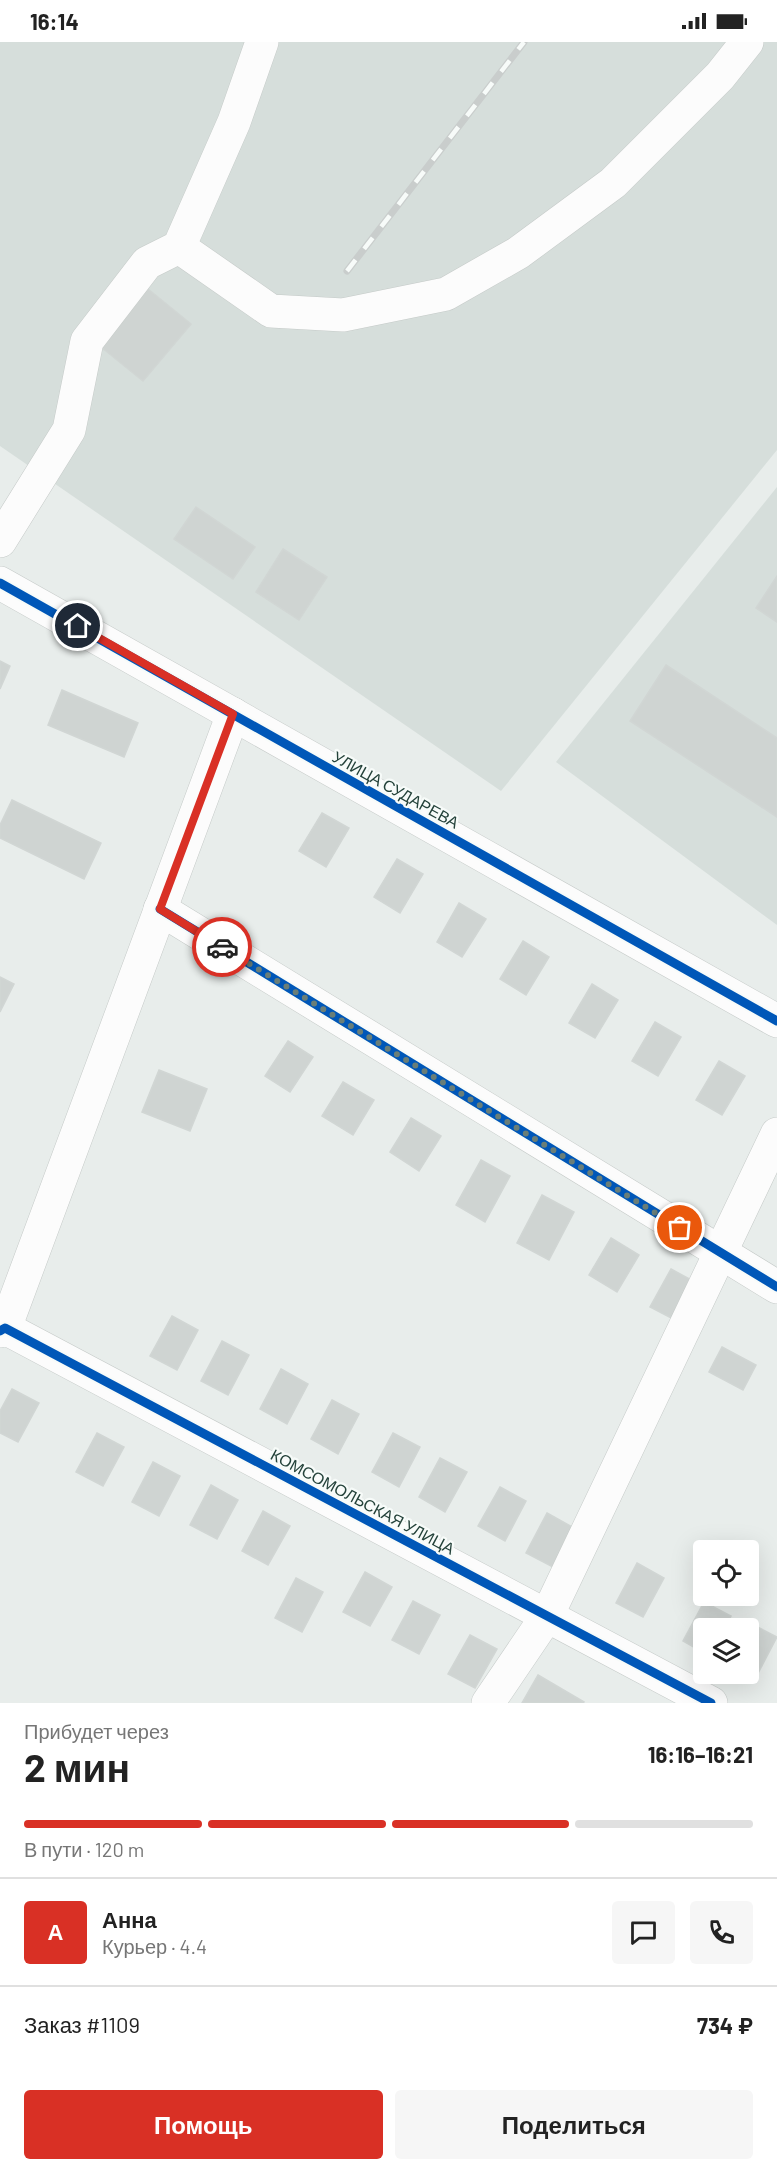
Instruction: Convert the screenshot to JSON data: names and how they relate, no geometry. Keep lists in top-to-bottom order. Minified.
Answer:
{"streets":{"street":["УЛИЦА СУДАРЕВА","КОМСОМОЛЬСКАЯ УЛИЦА"]},"page":{"status":"16:14","heading":["2 мин","Прибудет через","16:16–16:21"],"panel":["Анна","Курьер · 4.4","Заказ #1109","734 ₽"],"bar":"В пути · 120 m","round":"А","buttons":["Помощь","Поделиться"]}}
